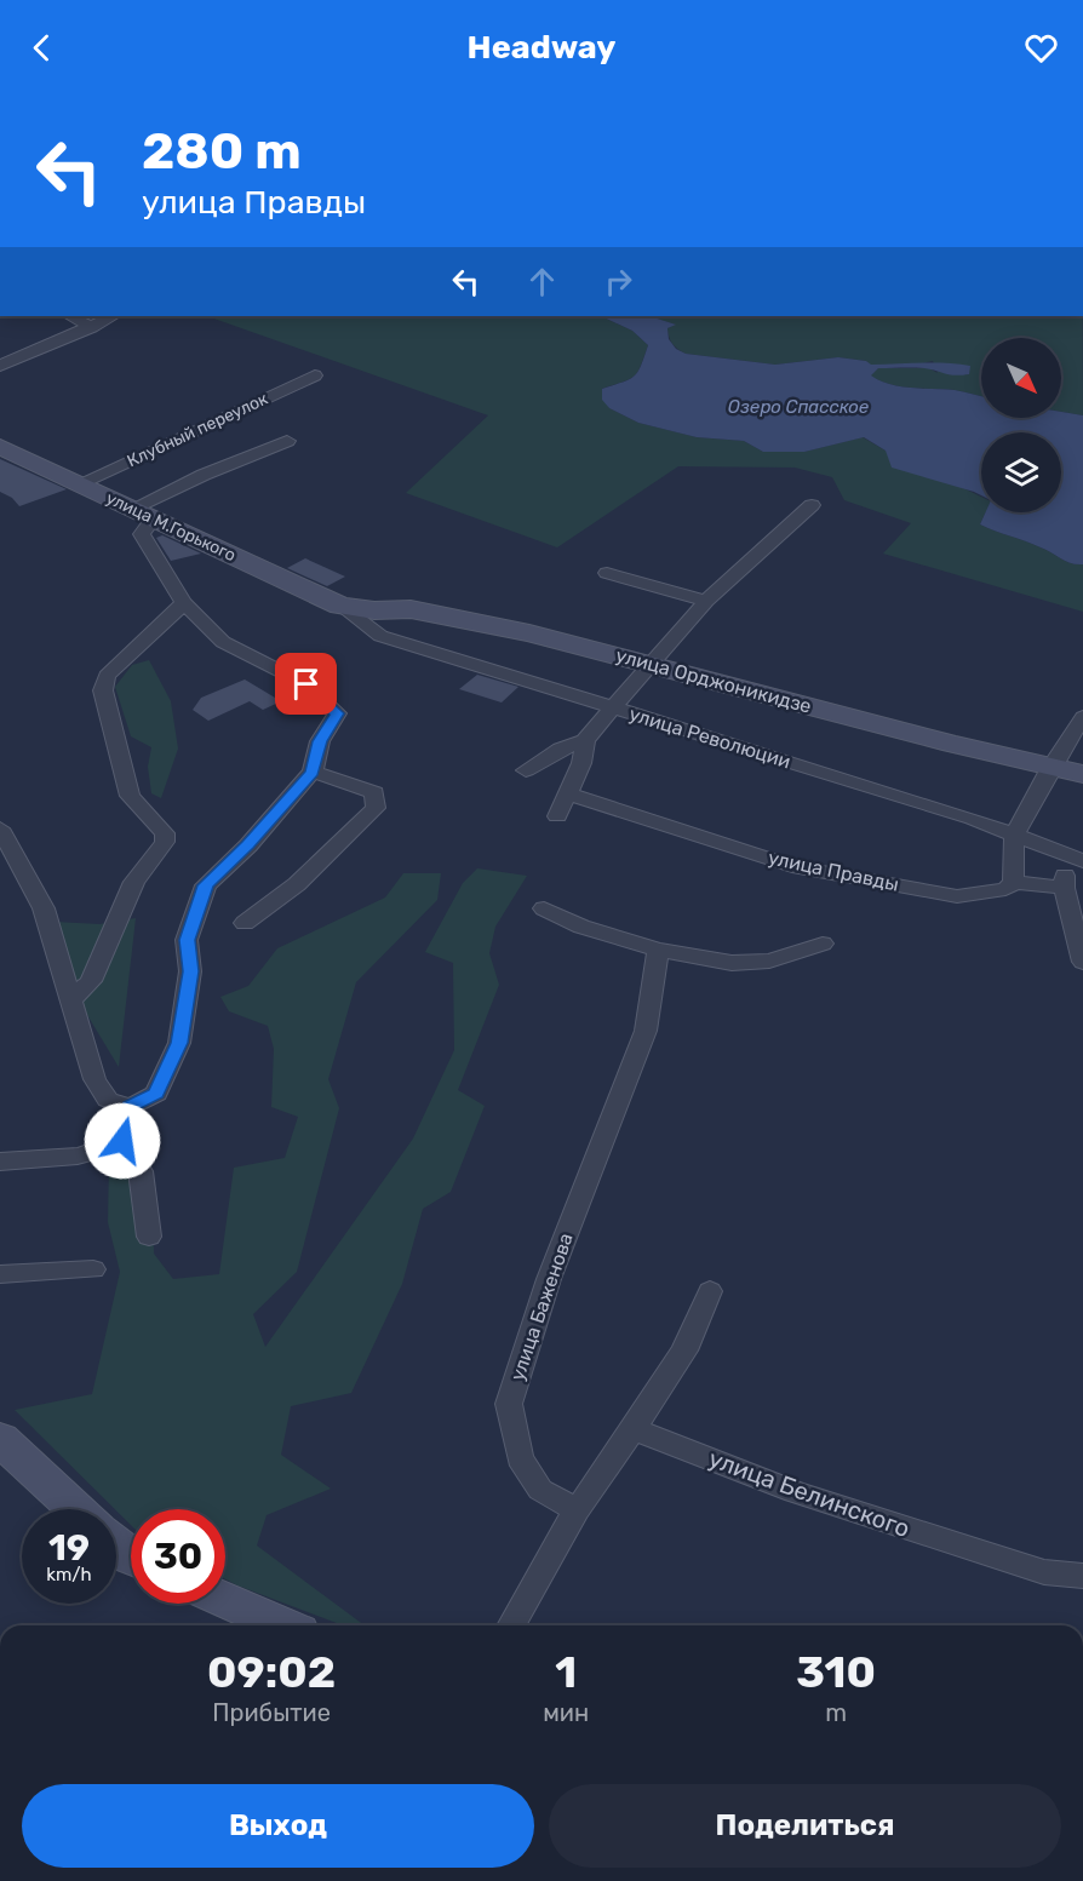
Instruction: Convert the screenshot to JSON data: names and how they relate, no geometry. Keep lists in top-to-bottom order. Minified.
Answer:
{"streets":{"street":["Клубный переулок","улица М.Горького","улица Орджоникидзе","улица Революции","улица Правды","улица Баженова","улица Белинского"]},"crossings":[["Клубный переулок","улица М.Горького"],["улица М.Горького","улица Орджоникидзе"],["улица М.Горького","улица Революции"],["улица Орджоникидзе","улица Революции"]],"water":["Озеро Спасское"],"north":"bottom right","page":{"header":"Headway","turn":["280 m","улица Правды"],"speed":"19 km/h","limit":"30","eta":["09:02","Прибытие","1","мин","310","m"],"buttons":["Выход","Поделиться"]}}
